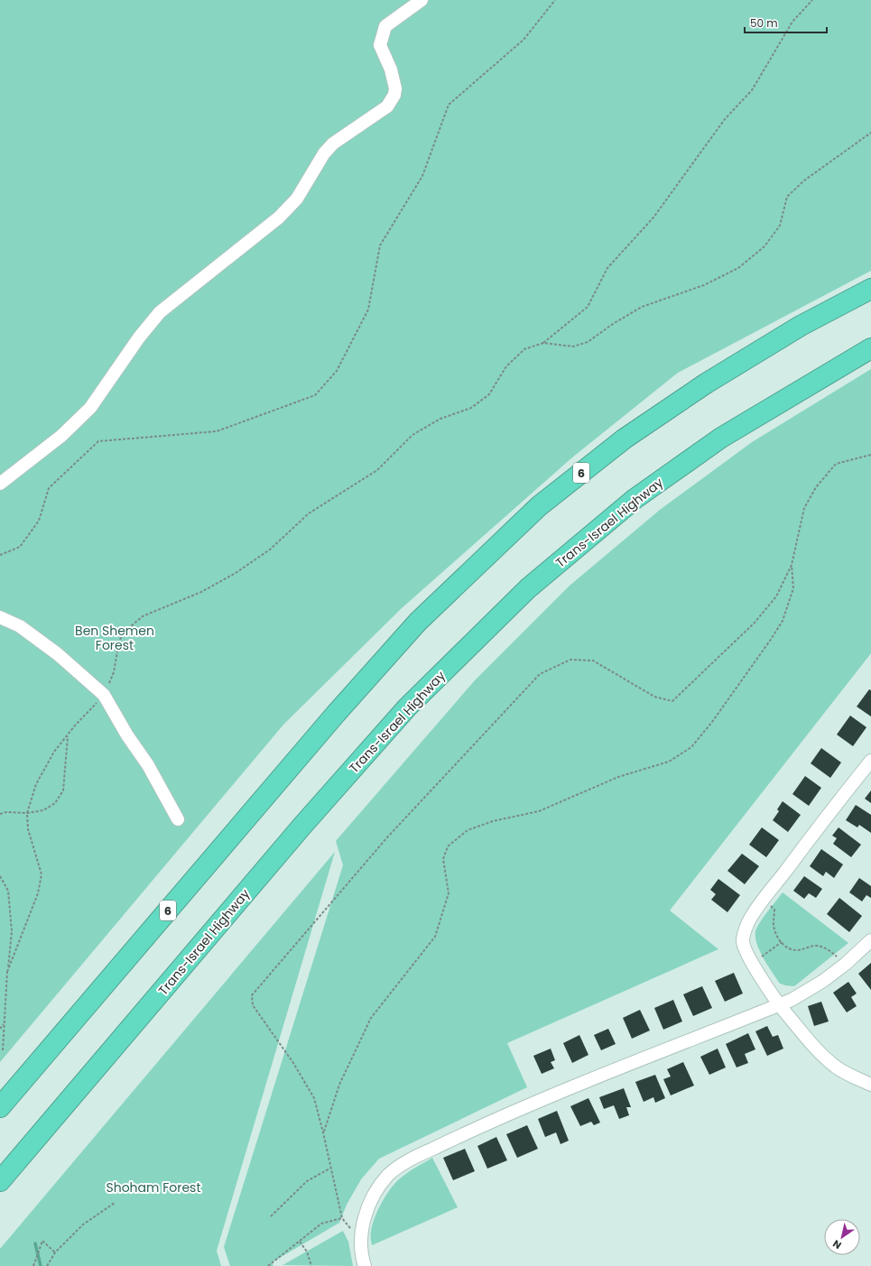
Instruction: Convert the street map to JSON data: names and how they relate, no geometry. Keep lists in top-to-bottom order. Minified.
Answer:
{"streets":{"highway":["6","Trans-Israel Highway"]},"parks":["Ben Shemen Forest","Shoham Forest"],"scale_bar":"50 m","north":"bottom left"}
